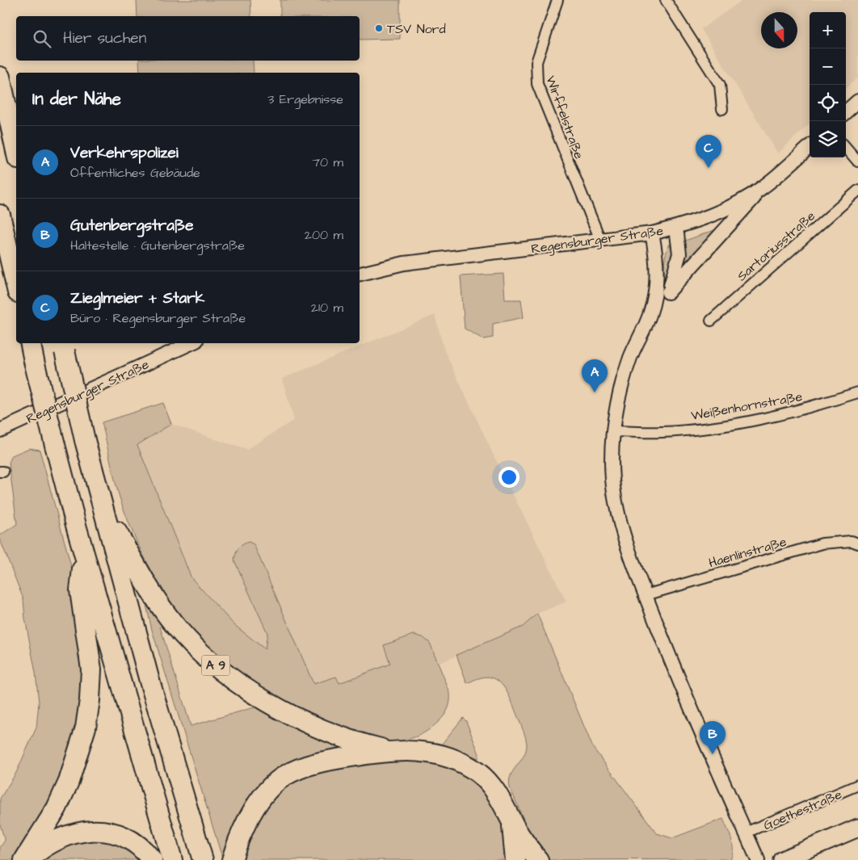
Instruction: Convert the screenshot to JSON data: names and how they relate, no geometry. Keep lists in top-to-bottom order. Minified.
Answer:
{"streets":{"highway":["A 9"],"street":["Wirffelstraße","Regensburger Straße","Sartoriusstraße","Weißenhornstraße","Haenlinstraße","Goethestraße"]},"crossings":[["Wirffelstraße","Regensburger Straße"]],"places":["TSV Nord"],"north":"bottom","page":{"map_buttons":["+","−"],"search":"Hier suchen","heading":["In der Nähe","3 Ergebnisse"],"list":[{"mark":"A","name":"Verkehrspolizei","note":"Öffentliches Gebäude","value":"70 m"},{"mark":"B","name":"Gutenbergstraße","note":"Haltestelle · Gutenbergstraße","value":"200 m"},{"mark":"C","name":"Zieglmeier + Stark","note":"Büro · Regensburger Straße","value":"210 m"}],"pins":["C","A","B"]}}
